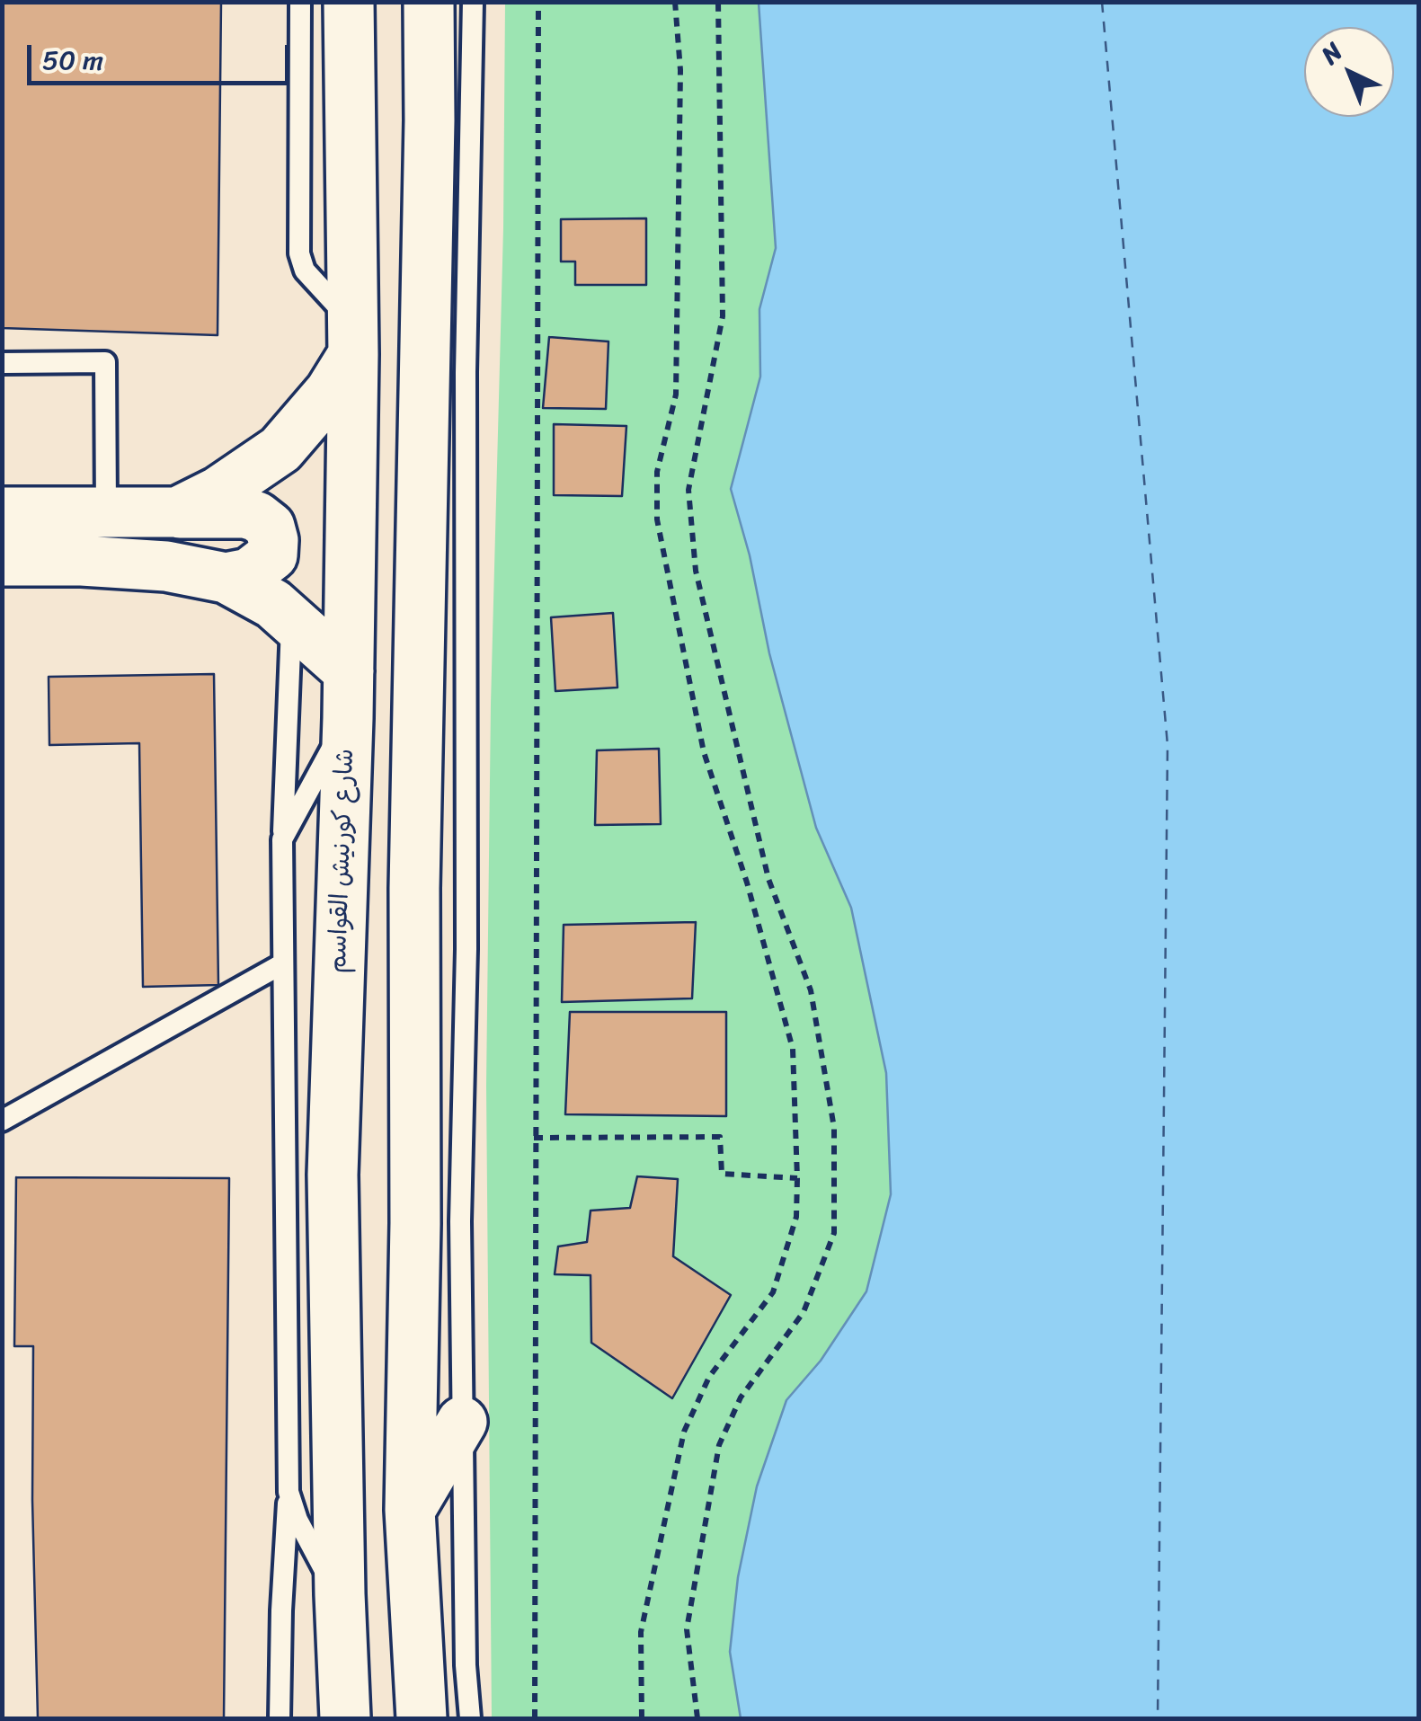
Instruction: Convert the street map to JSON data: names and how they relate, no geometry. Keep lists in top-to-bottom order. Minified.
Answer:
{"streets":{"main road":["شارع كورنيش القواسم"]},"scale_bar":"50 m","north":"top left"}
